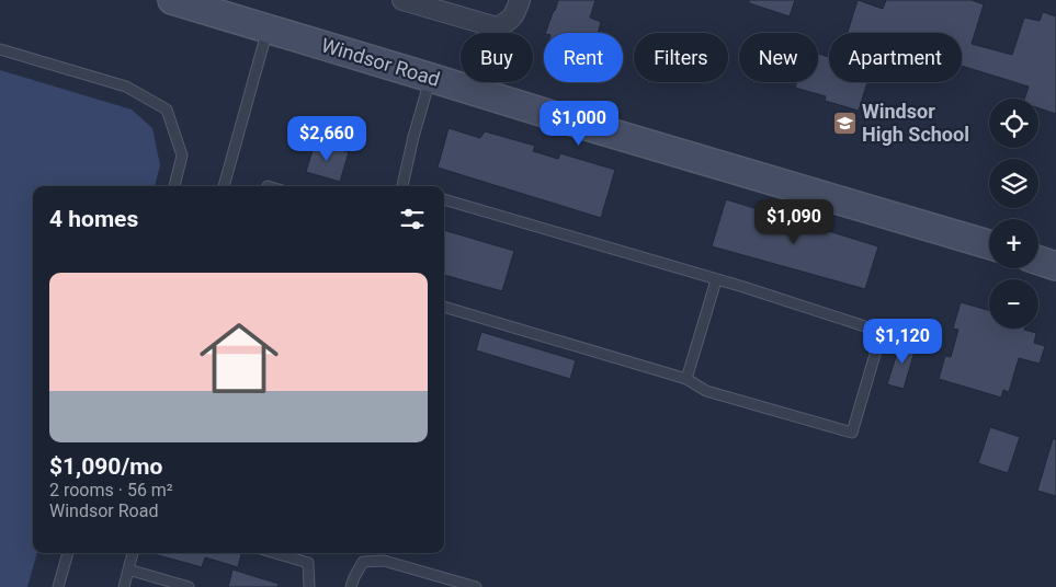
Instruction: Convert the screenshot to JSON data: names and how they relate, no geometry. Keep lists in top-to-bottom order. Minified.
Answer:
{"streets":{"main road":["Windsor Road"]},"places":{"school or university":["Windsor High School"]},"page":{"chip":["Buy","Rent","Filters","New","Apartment"],"map_buttons":["+","−"],"price":["$1,000","$2,660","$1,090","$1,120"],"heading":"4 homes","list":[{"name":"$1,090/mo","note":"2 rooms · 56 m² · Windsor Road"}]}}
